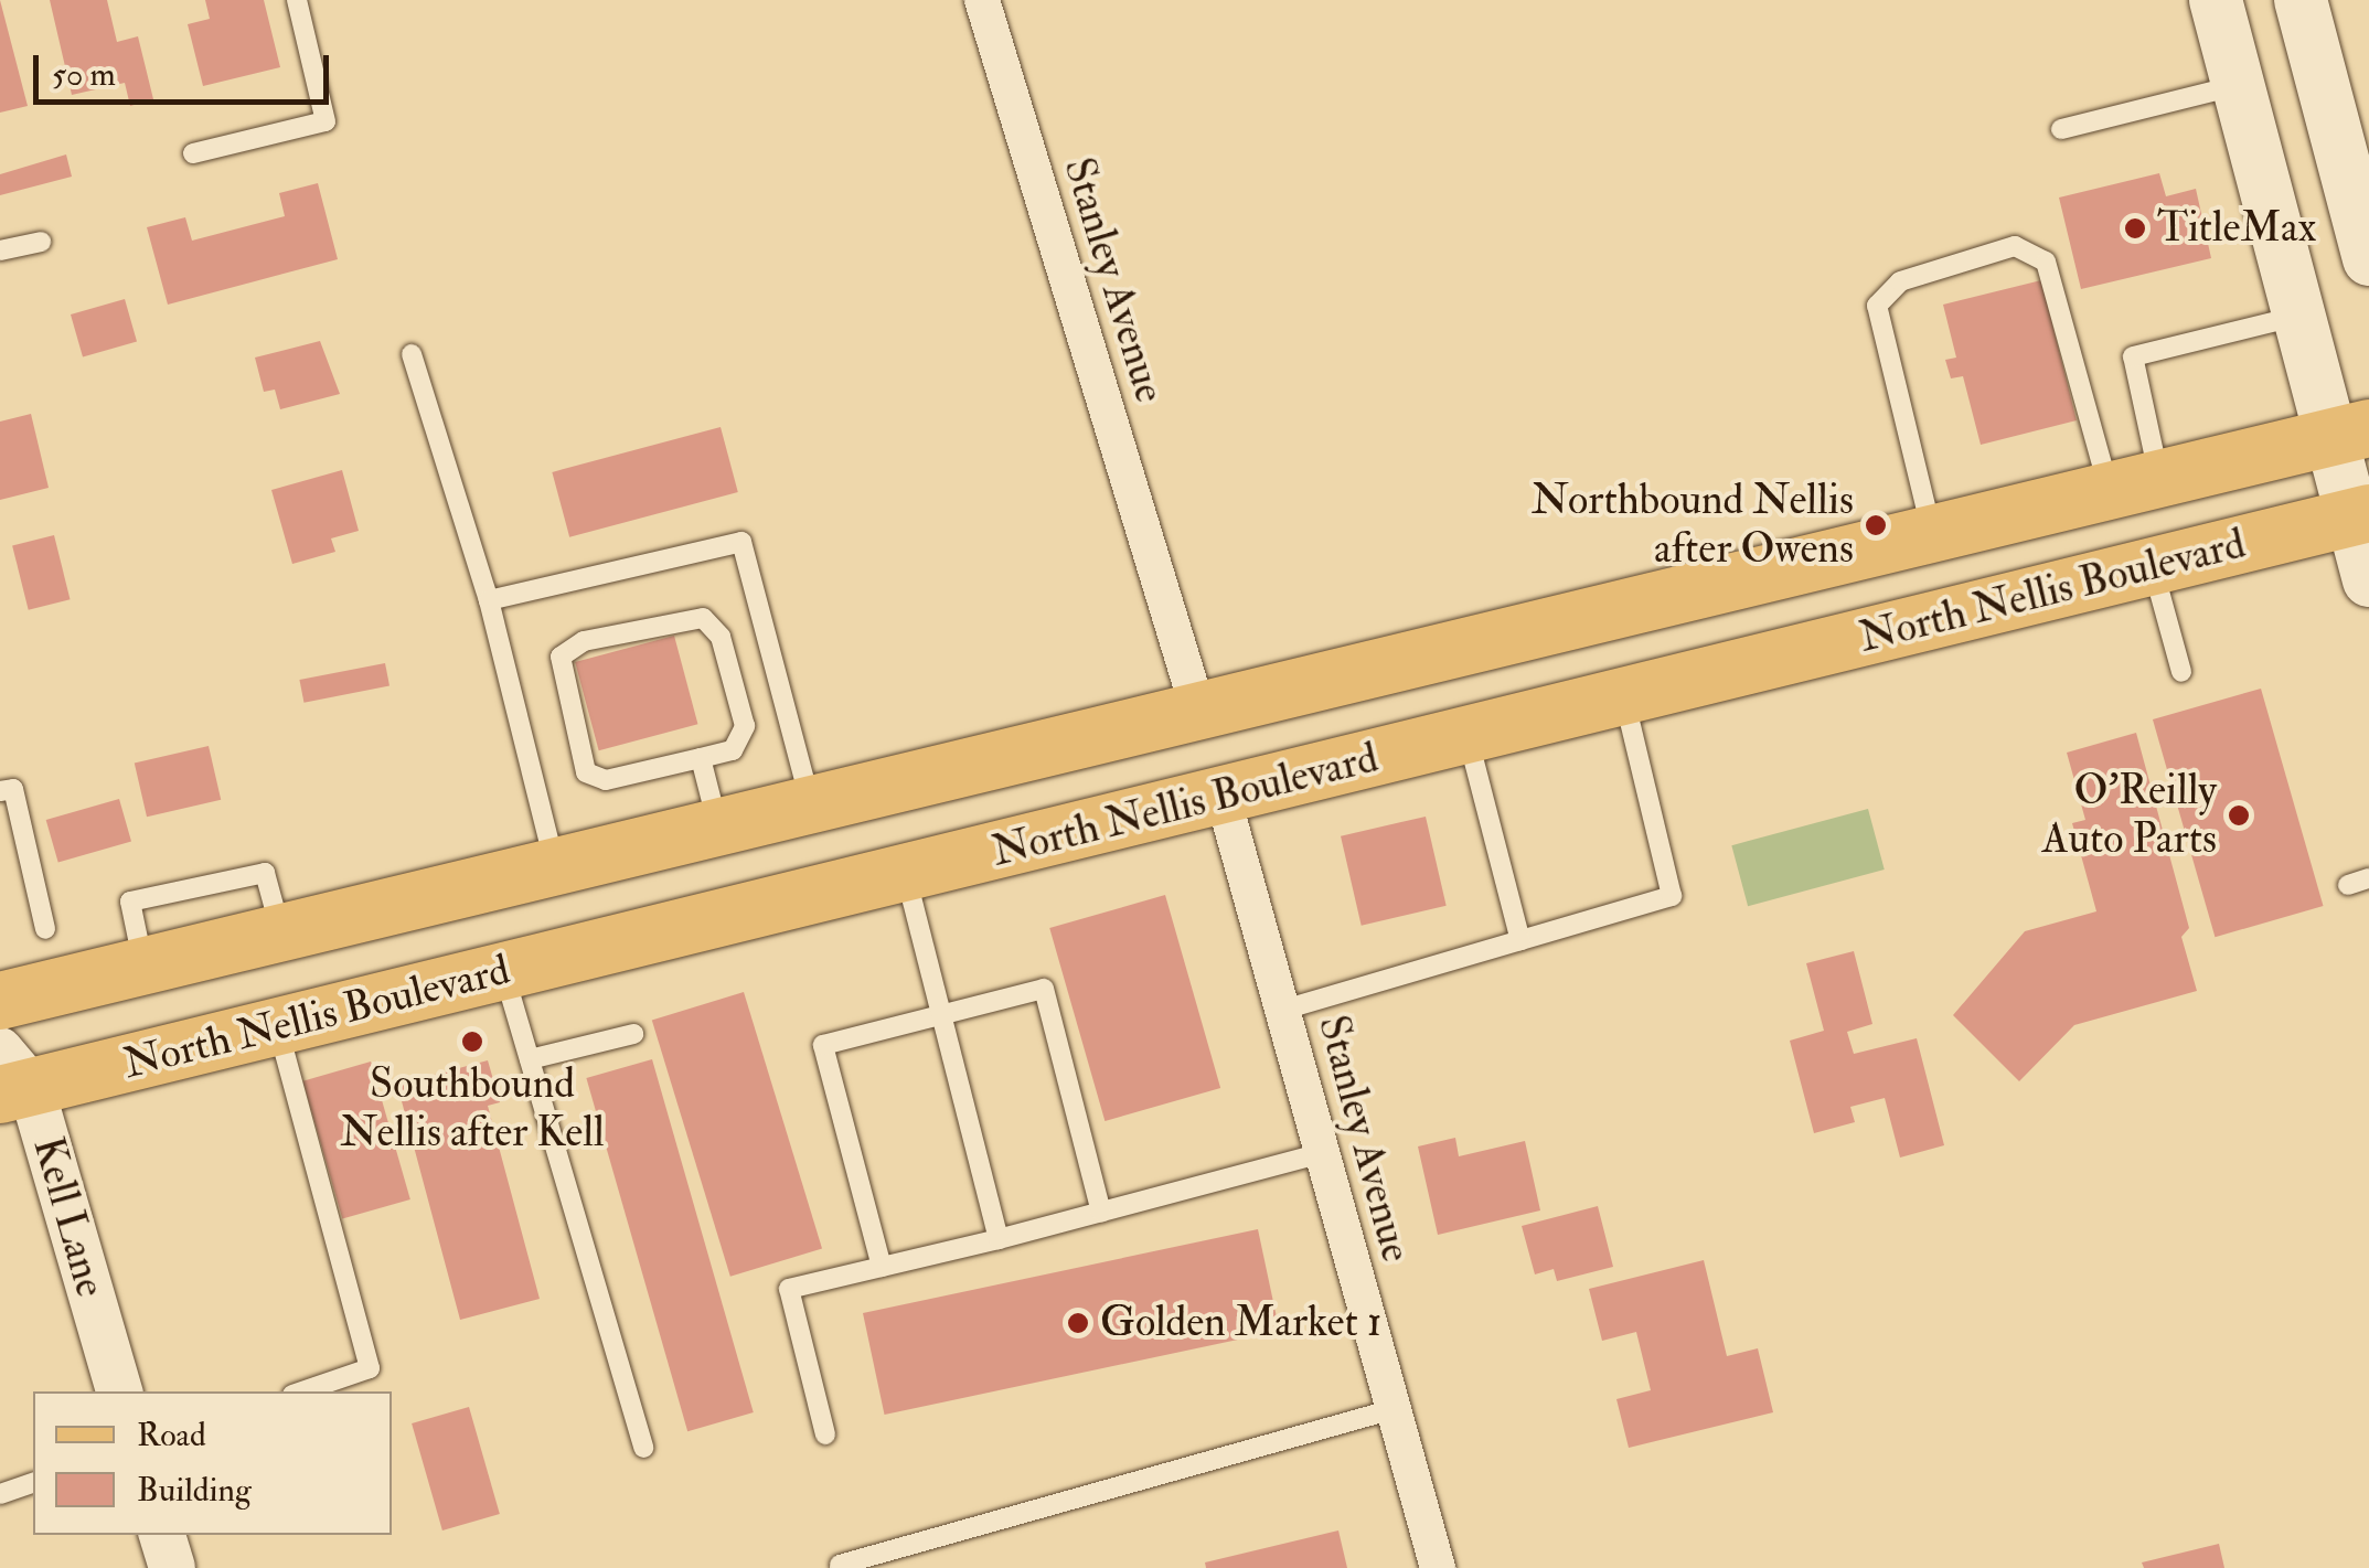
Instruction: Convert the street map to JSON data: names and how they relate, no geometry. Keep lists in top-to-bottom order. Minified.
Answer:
{"streets":{"main road":["North Nellis Boulevard"],"street":["Stanley Avenue","Kell Lane"]},"crossings":[["Stanley Avenue","North Nellis Boulevard"],["North Nellis Boulevard","Kell Lane"]],"places":["TitleMax","Northbound Nellis after Owens","O'Reilly Auto Parts","Southbound Nellis after Kell","Golden Market 1"],"legend":["Road","Building"],"scale_bar":"50 m"}
